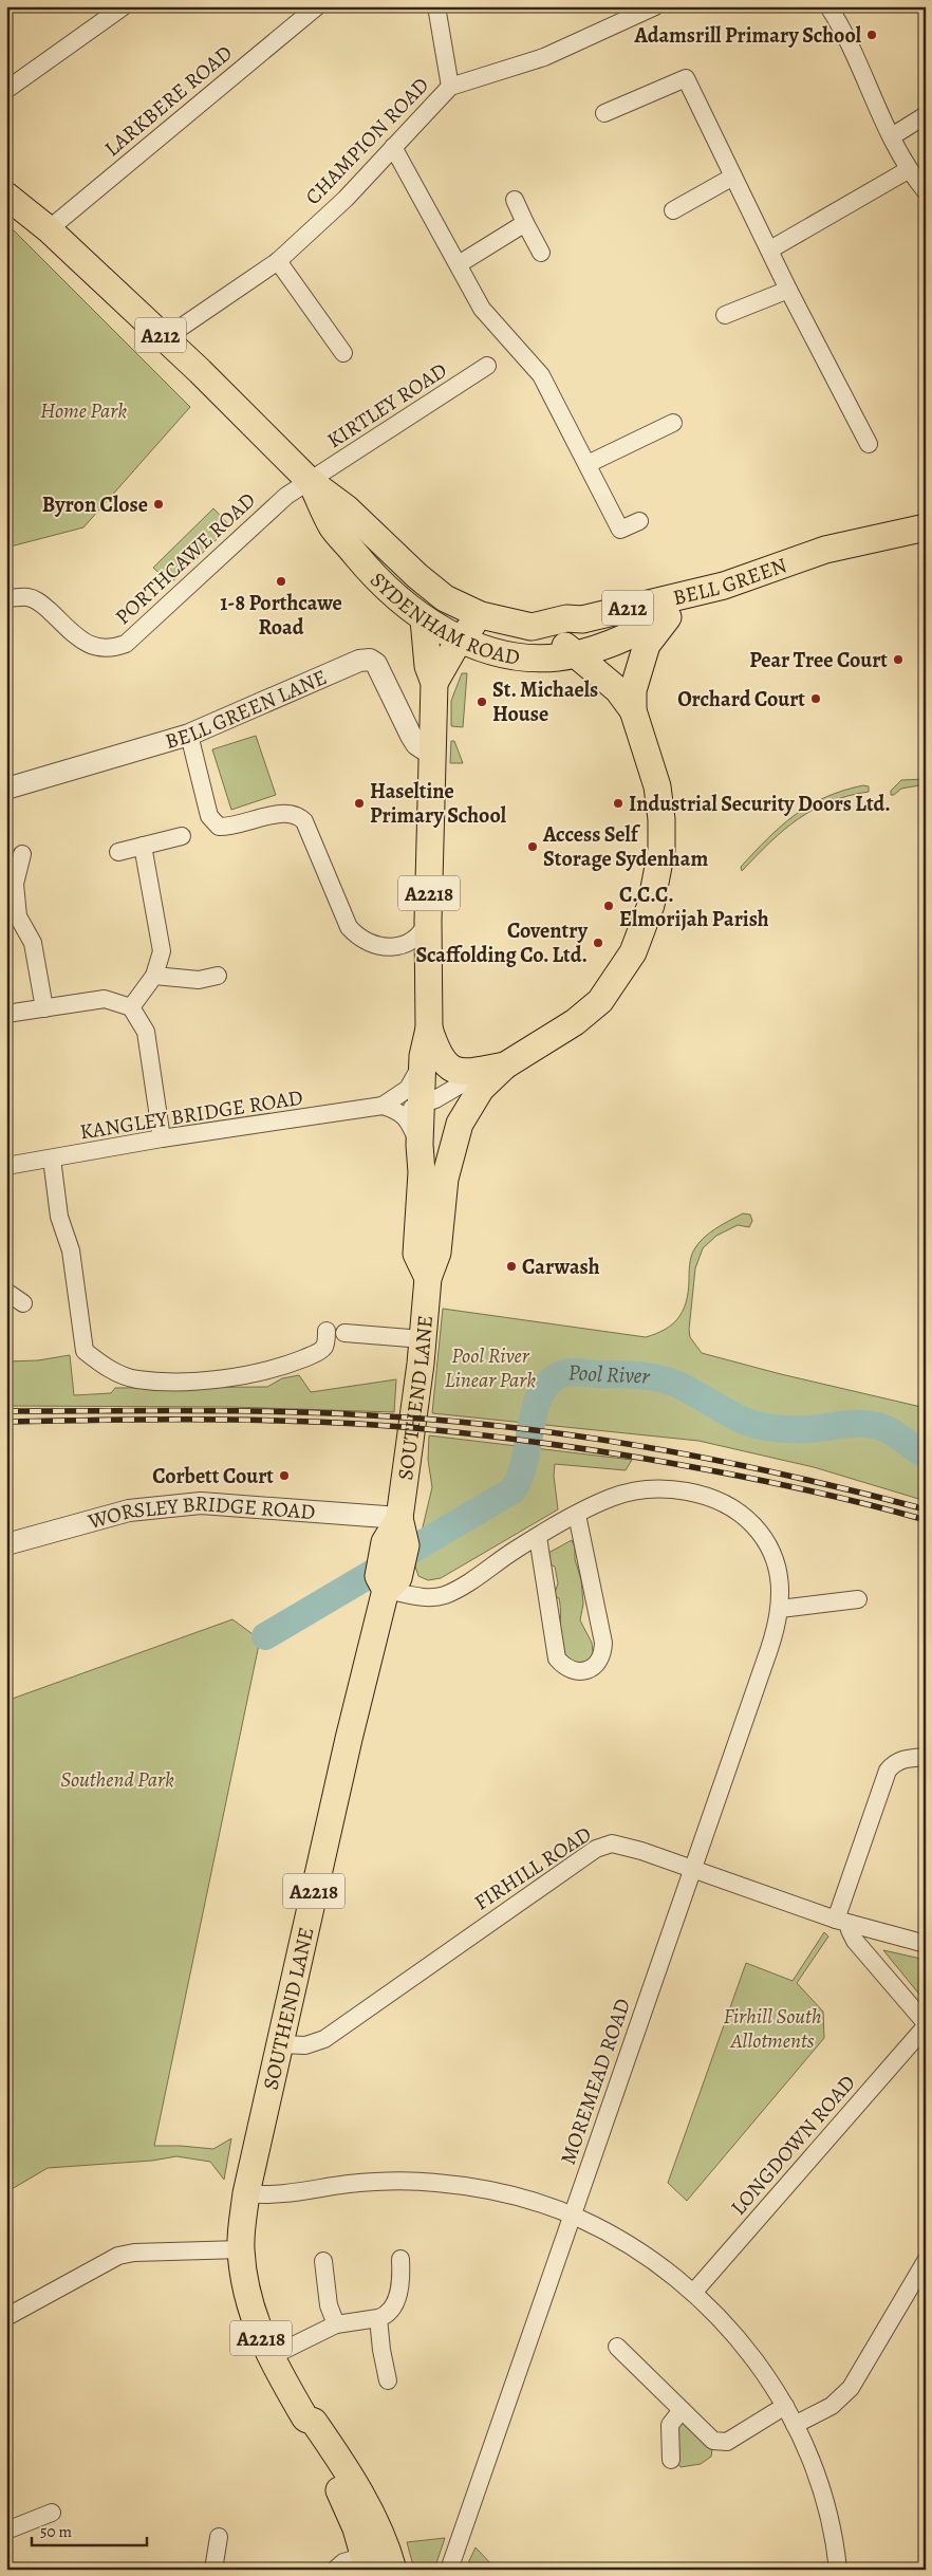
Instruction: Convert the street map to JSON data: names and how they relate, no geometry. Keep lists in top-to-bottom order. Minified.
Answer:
{"streets":{"main road":["A212","BELL GREEN","SYDENHAM ROAD","A2218","SOUTHEND LANE"],"street":["LARKBERE ROAD","CHAMPION ROAD","KIRTLEY ROAD","PORTHCAWE ROAD","BELL GREEN LANE","KANGLEY BRIDGE ROAD","WORSLEY BRIDGE ROAD","FIRHILL ROAD","MOREMEAD ROAD","LONGDOWN ROAD"]},"crossings":[["LARKBERE ROAD","SYDENHAM ROAD"],["CHAMPION ROAD","SYDENHAM ROAD"],["A212","BELL GREEN"],["A212","SYDENHAM ROAD"],["A212","SOUTHEND LANE"],["KIRTLEY ROAD","PORTHCAWE ROAD"],["KIRTLEY ROAD","SYDENHAM ROAD"],["PORTHCAWE ROAD","SYDENHAM ROAD"],["BELL GREEN","SOUTHEND LANE"],["SYDENHAM ROAD","A2218"],["SYDENHAM ROAD","SOUTHEND LANE"],["BELL GREEN LANE","A2218"],["A2218","KANGLEY BRIDGE ROAD"],["A2218","SOUTHEND LANE"],["KANGLEY BRIDGE ROAD","SOUTHEND LANE"],["SOUTHEND LANE","WORSLEY BRIDGE ROAD"],["SOUTHEND LANE","FIRHILL ROAD"],["SOUTHEND LANE","MOREMEAD ROAD"],["FIRHILL ROAD","MOREMEAD ROAD"]],"water":["Pool River"],"parks":["Home Park","Pool River Linear Park","Southend Park","Firhill South Allotments"],"places":["Adamsrill Primary School","Byron Close","1-8 Porthcawe Road","Pear Tree Court","Orchard Court","St. Michaels House","Haseltine Primary School","Industrial Security Doors Ltd.","Access Self Storage Sydenham","C.C.C. Elmorijah Parish","Coventry Scaffolding Co. Ltd.","Carwash","Corbett Court"],"scale_bar":"50 m"}
